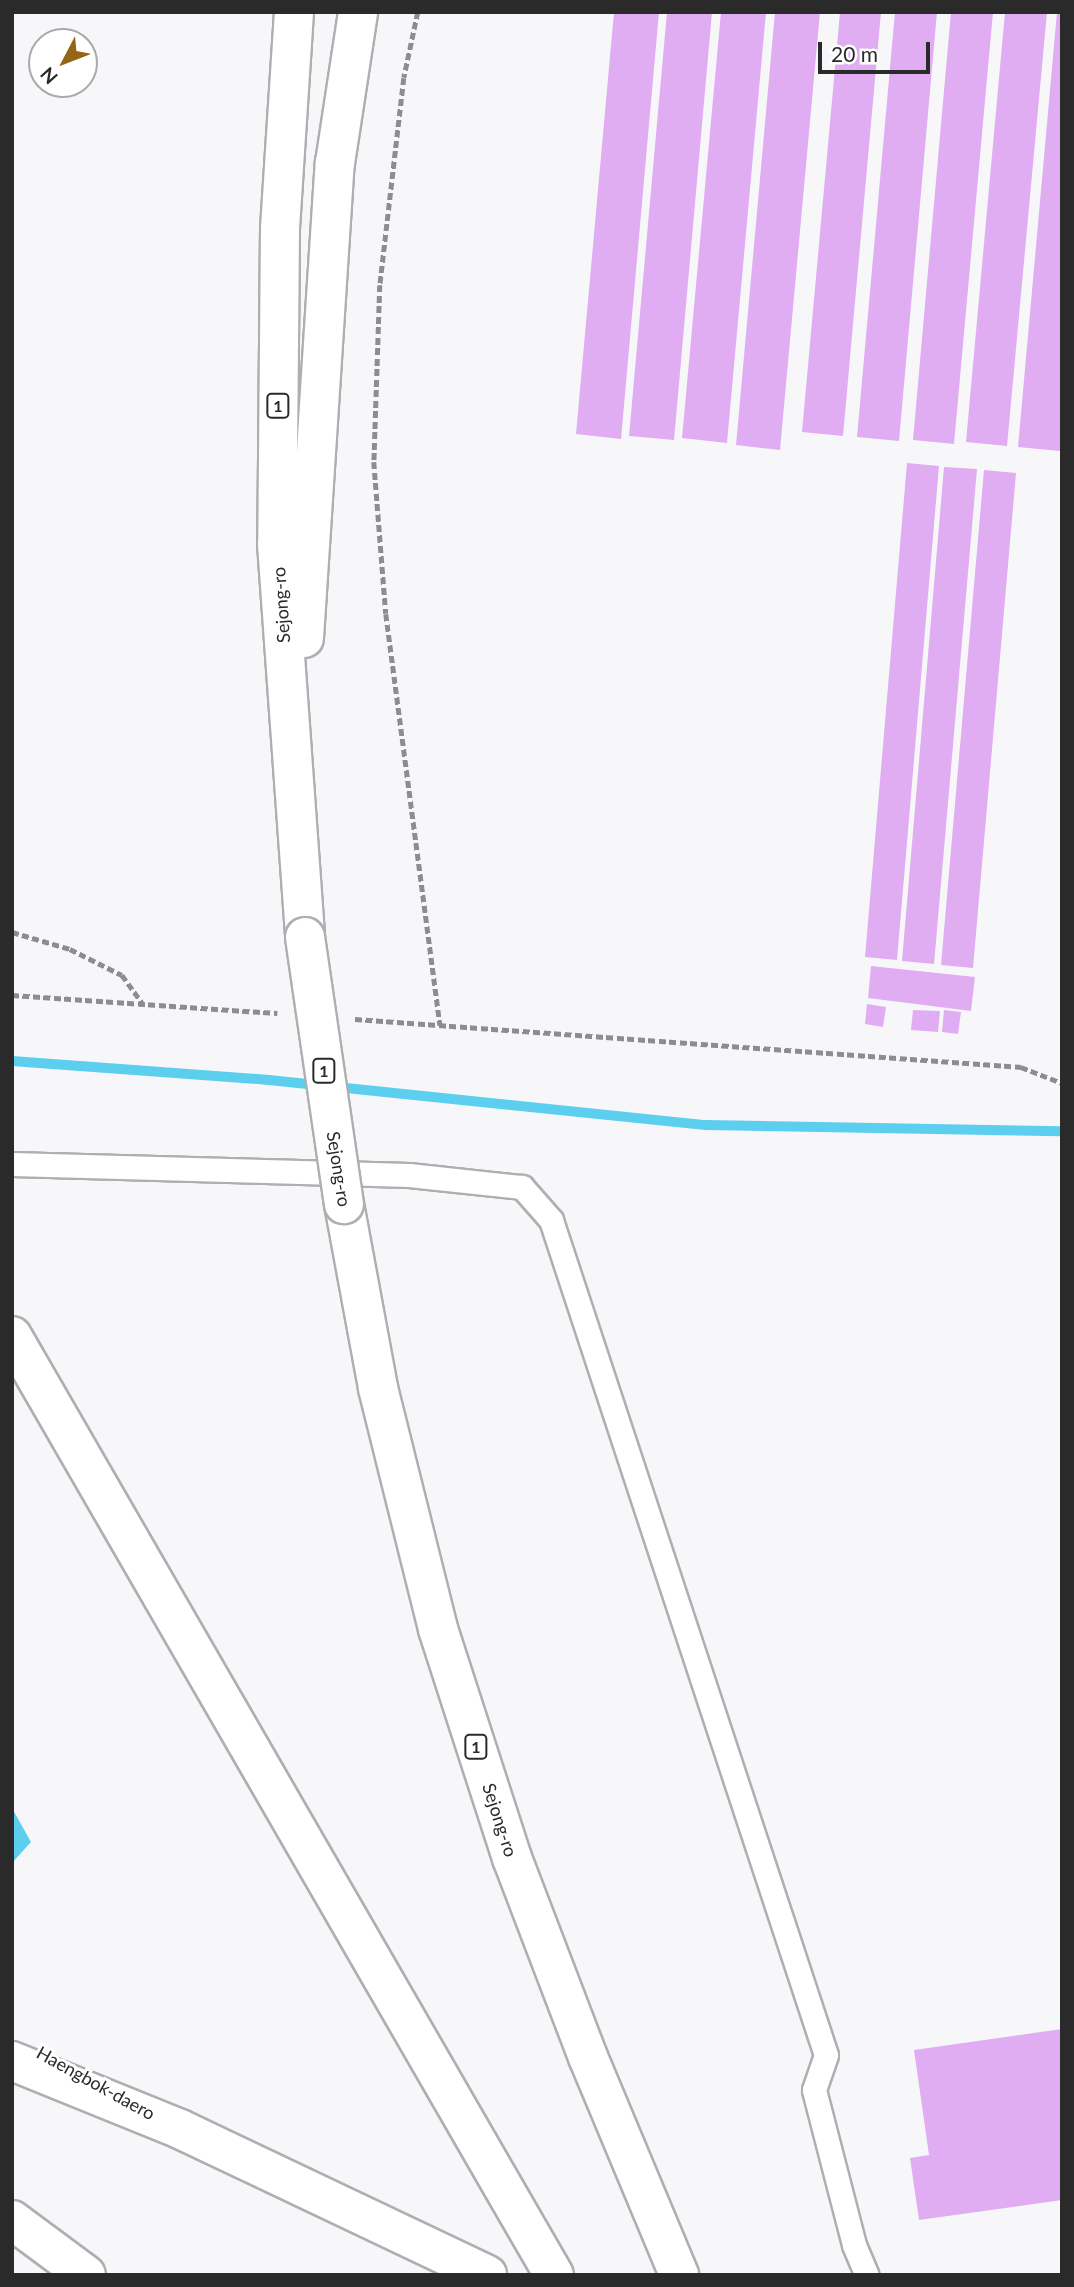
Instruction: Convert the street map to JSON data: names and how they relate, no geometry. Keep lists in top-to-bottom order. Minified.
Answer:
{"streets":{"highway":["1","Sejong-ro","Haengbok-daero"]},"scale_bar":"20 m","north":"bottom left"}
